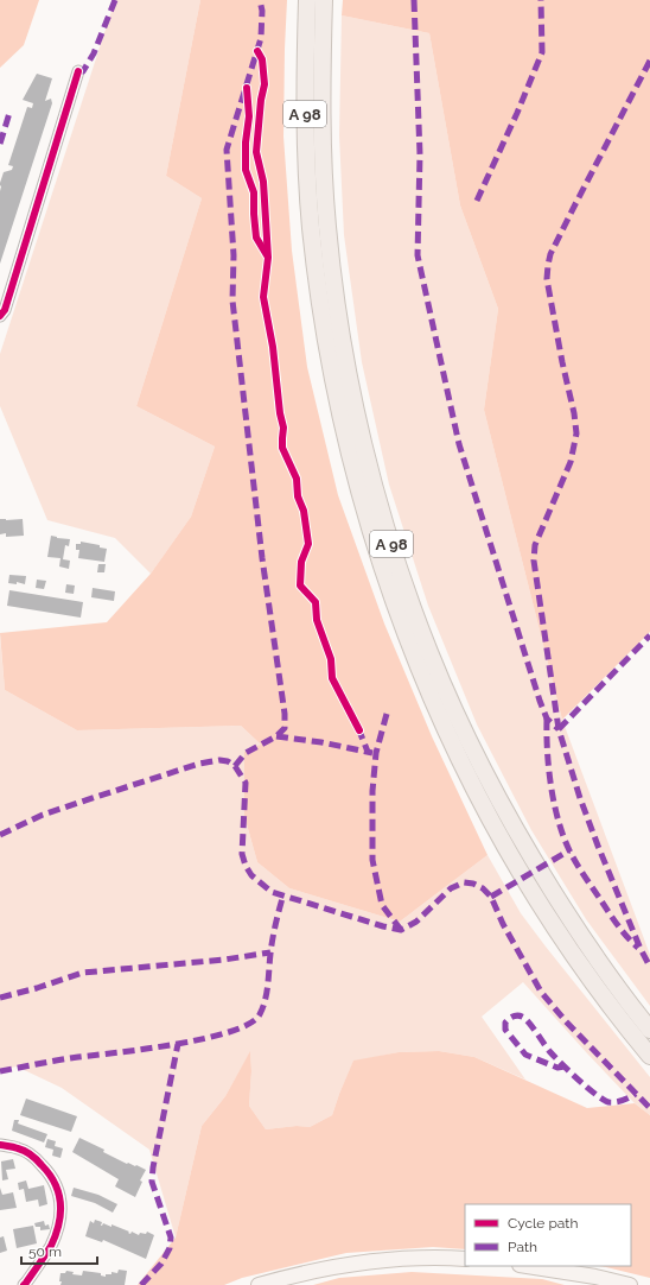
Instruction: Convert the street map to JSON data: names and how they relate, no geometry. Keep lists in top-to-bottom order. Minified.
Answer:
{"streets":{"highway":["A 98"]},"legend":["Cycle path","Path"],"scale_bar":"50 m"}
